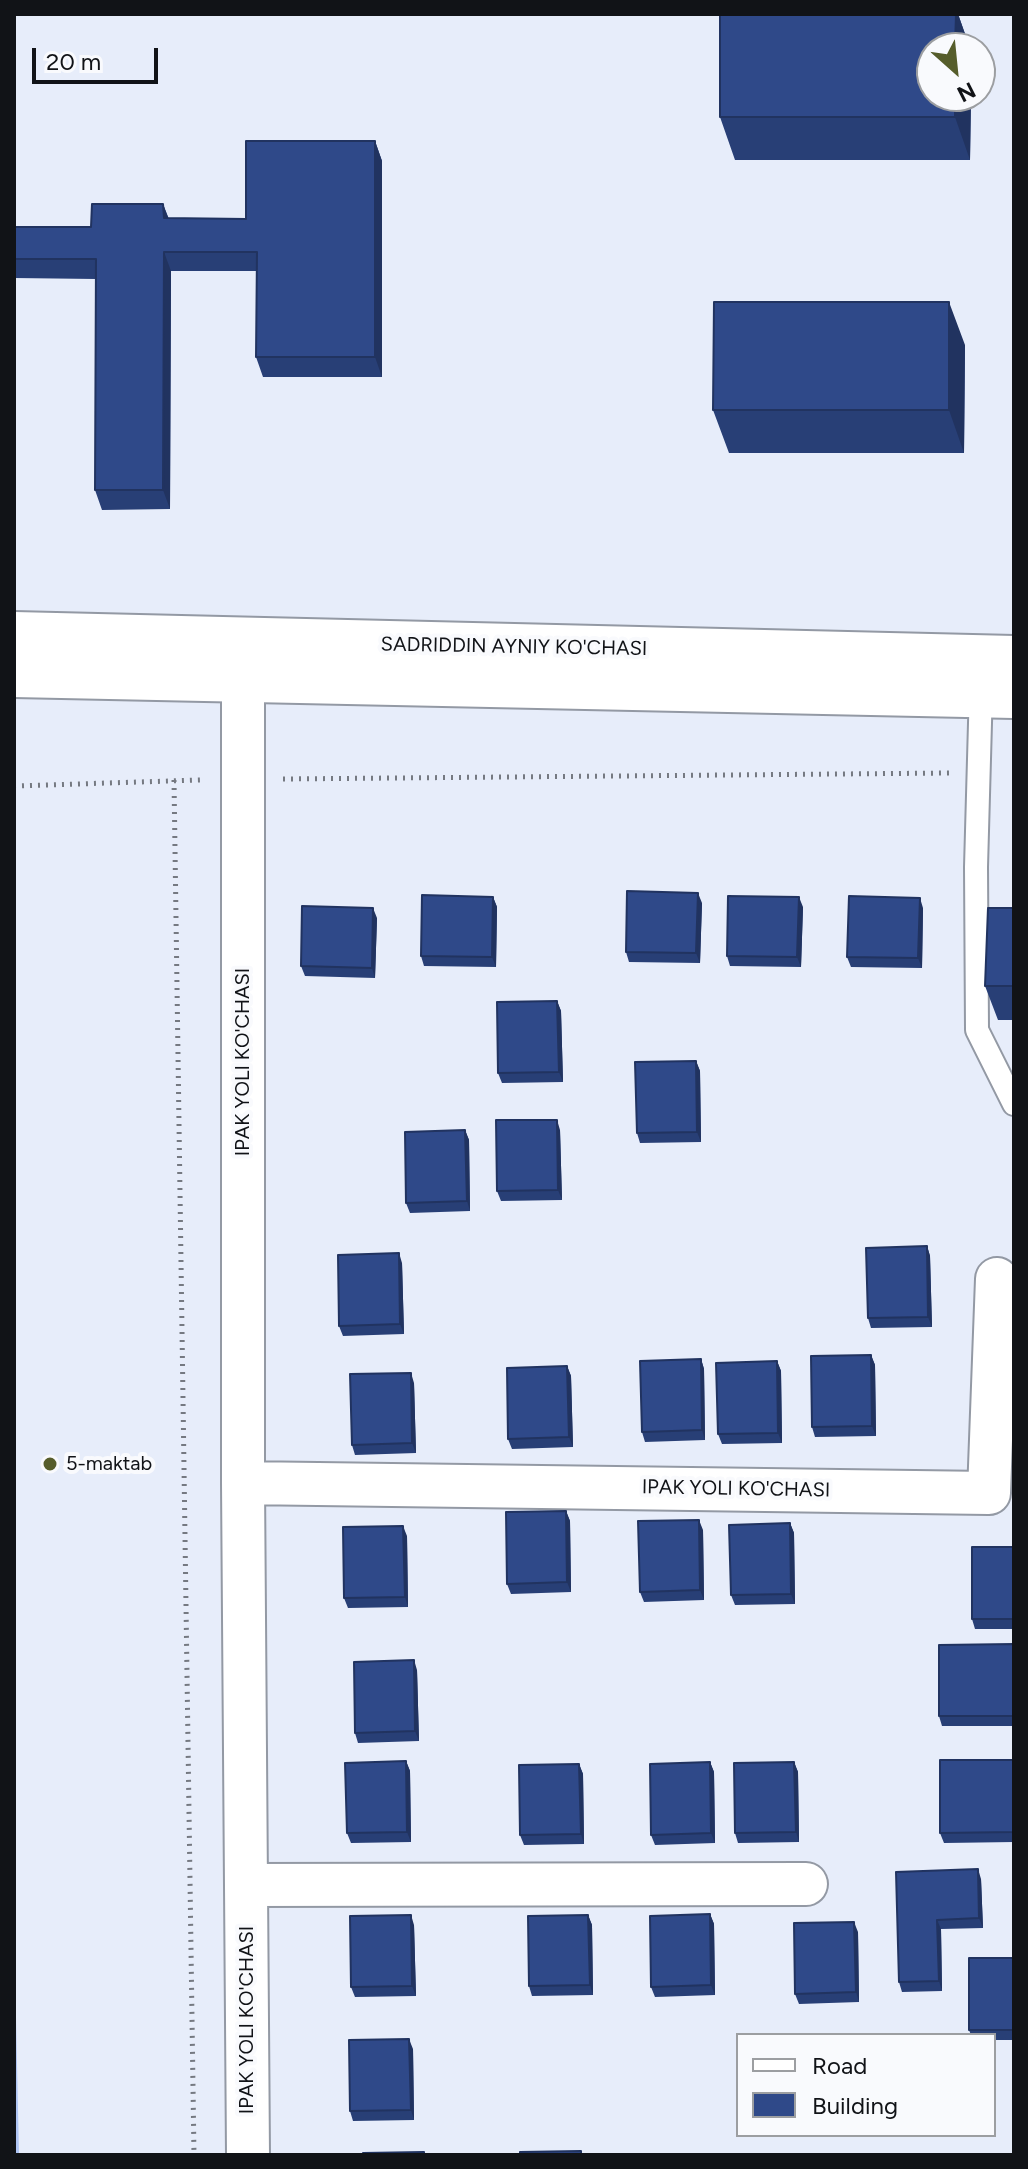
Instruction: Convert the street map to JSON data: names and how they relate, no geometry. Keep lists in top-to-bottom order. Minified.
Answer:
{"streets":{"main road":["SADRIDDIN AYNIY KO'CHASI"],"street":["IPAK YOLI KO'CHASI"]},"crossings":[["SADRIDDIN AYNIY KO'CHASI","IPAK YOLI KO'CHASI"]],"places":["5-maktab"],"legend":["Road","Building"],"scale_bar":"20 m","north":"bottom right"}
